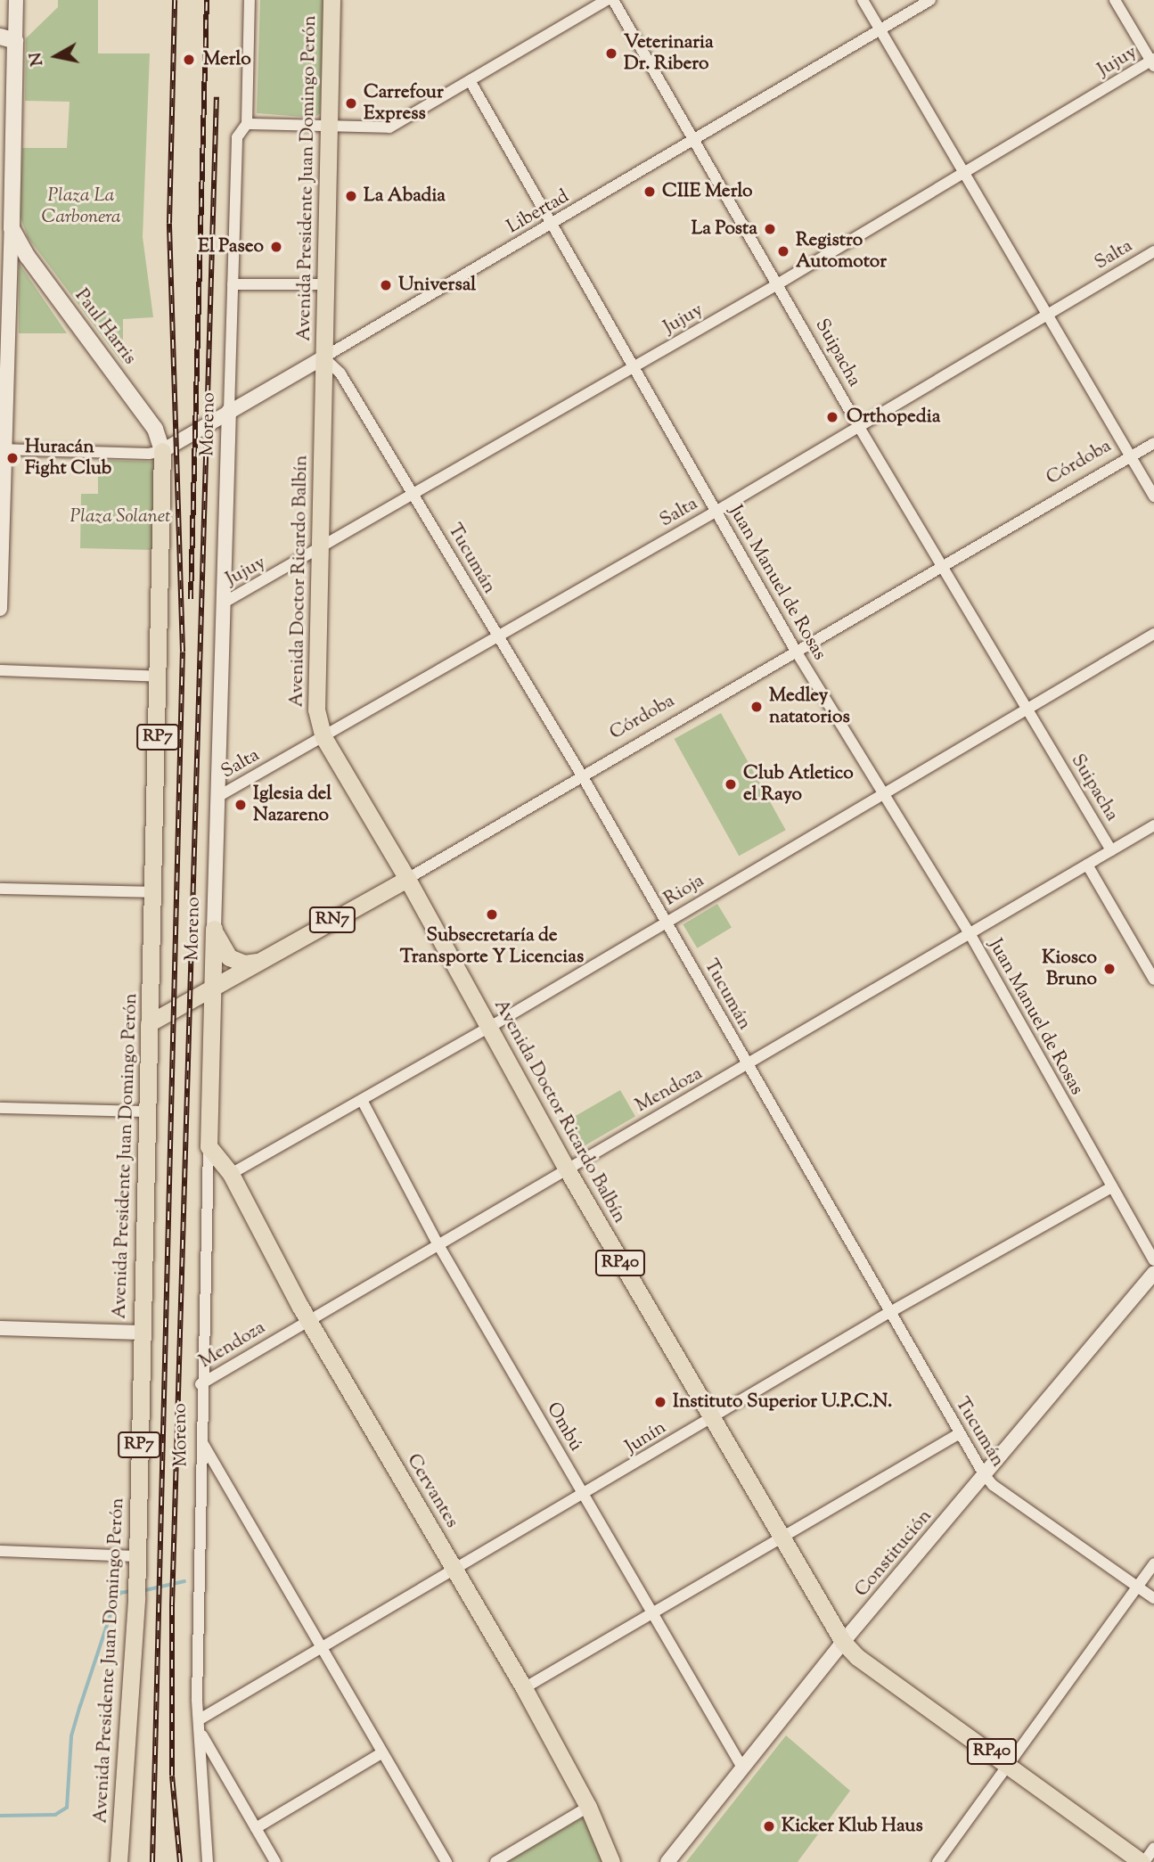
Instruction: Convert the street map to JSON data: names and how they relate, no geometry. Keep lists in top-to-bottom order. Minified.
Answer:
{"streets":{"main road":["Avenida Presidente Juan Domingo Perón","Paul Harris","Moreno","Córdoba","Avenida Doctor Ricardo Balbín","RP7","RN7","RP40","Cervantes"],"street":["Jujuy","Libertad","Salta","Suipacha","Tucumán","Juan Manuel de Rosas","Rioja","Mendoza","Ombú","Junín","Constitución"]},"crossings":[["Jujuy","Suipacha"],["Jujuy","Moreno"],["Jujuy","Tucumán"],["Jujuy","Avenida Doctor Ricardo Balbín"],["Jujuy","Juan Manuel de Rosas"],["Avenida Presidente Juan Domingo Perón","Libertad"],["Avenida Presidente Juan Domingo Perón","Paul Harris"],["Avenida Presidente Juan Domingo Perón","Córdoba"],["Avenida Presidente Juan Domingo Perón","Tucumán"],["Avenida Presidente Juan Domingo Perón","Avenida Doctor Ricardo Balbín"],["Libertad","Paul Harris"],["Libertad","Suipacha"],["Libertad","Moreno"],["Libertad","Tucumán"],["Libertad","Avenida Doctor Ricardo Balbín"],["Libertad","Juan Manuel de Rosas"],["Salta","Suipacha"],["Salta","Moreno"],["Salta","Tucumán"],["Salta","Avenida Doctor Ricardo Balbín"],["Salta","Juan Manuel de Rosas"],["Suipacha","Córdoba"],["Suipacha","Rioja"],["Suipacha","Mendoza"],["Moreno","Córdoba"],["Moreno","Mendoza"],["Moreno","Junín"],["Moreno","Cervantes"],["Córdoba","Tucumán"],["Córdoba","Avenida Doctor Ricardo Balbín"],["Córdoba","Juan Manuel de Rosas"],["Tucumán","Avenida Doctor Ricardo Balbín"],["Tucumán","Rioja"],["Tucumán","Mendoza"],["Tucumán","Junín"],["Tucumán","Constitución"],["Avenida Doctor Ricardo Balbín","Rioja"],["Avenida Doctor Ricardo Balbín","Mendoza"],["Avenida Doctor Ricardo Balbín","Junín"],["Avenida Doctor Ricardo Balbín","Constitución"],["Juan Manuel de Rosas","Rioja"],["Juan Manuel de Rosas","Mendoza"],["Juan Manuel de Rosas","Junín"],["Rioja","Ombú"],["Rioja","Cervantes"],["Mendoza","Ombú"],["Mendoza","Cervantes"],["Ombú","Junín"],["Ombú","Constitución"],["Junín","Cervantes"]],"parks":["Plaza La Carbonera","Plaza Solanet"],"places":["Veterinaria Dr. Ribero","Merlo","Carrefour Express","CIIE Merlo","La Abadia","La Posta","El Paseo","Registro Automotor","Universal","Orthopedia","Huracán Fight Club","Medley natatorios","Club Atletico el Rayo","Iglesia del Nazareno","Subsecretaría de Transporte Y Licencias","Kiosco Bruno","Instituto Superior U.P.C.N.","Kicker Klub Haus"],"north":"left"}
